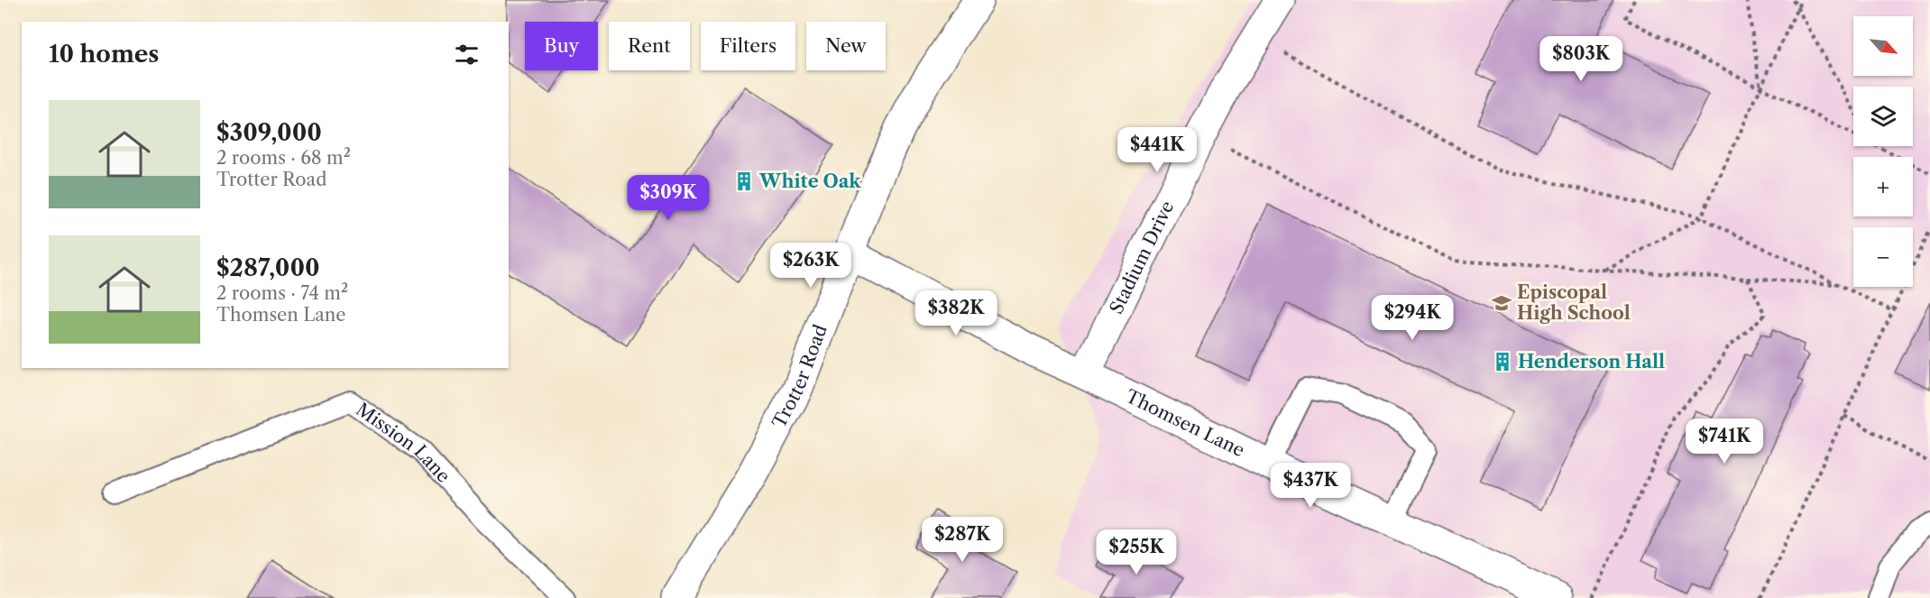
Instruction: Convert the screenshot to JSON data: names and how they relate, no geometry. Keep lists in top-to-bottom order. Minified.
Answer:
{"streets":{"street":["Stadium Drive","Trotter Road","Thomsen Lane"],"lane":["Mission Lane"]},"crossings":[["Stadium Drive","Thomsen Lane"],["Trotter Road","Thomsen Lane"]],"places":{"building":["White Oak","Henderson Hall"],"school or university":["Episcopal High School"]},"north":"bottom right","page":{"map_buttons":["+","−"],"chip":["Buy","Rent","Filters","New"],"heading":"10 homes","price":["$803K","$441K","$309K","$263K","$382K","$294K","$741K","$437K","$287K","$255K"],"list":[{"name":"$309,000","note":"2 rooms · 68 m² · Trotter Road"},{"name":"$287,000","note":"2 rooms · 74 m² · Thomsen Lane"}]}}
